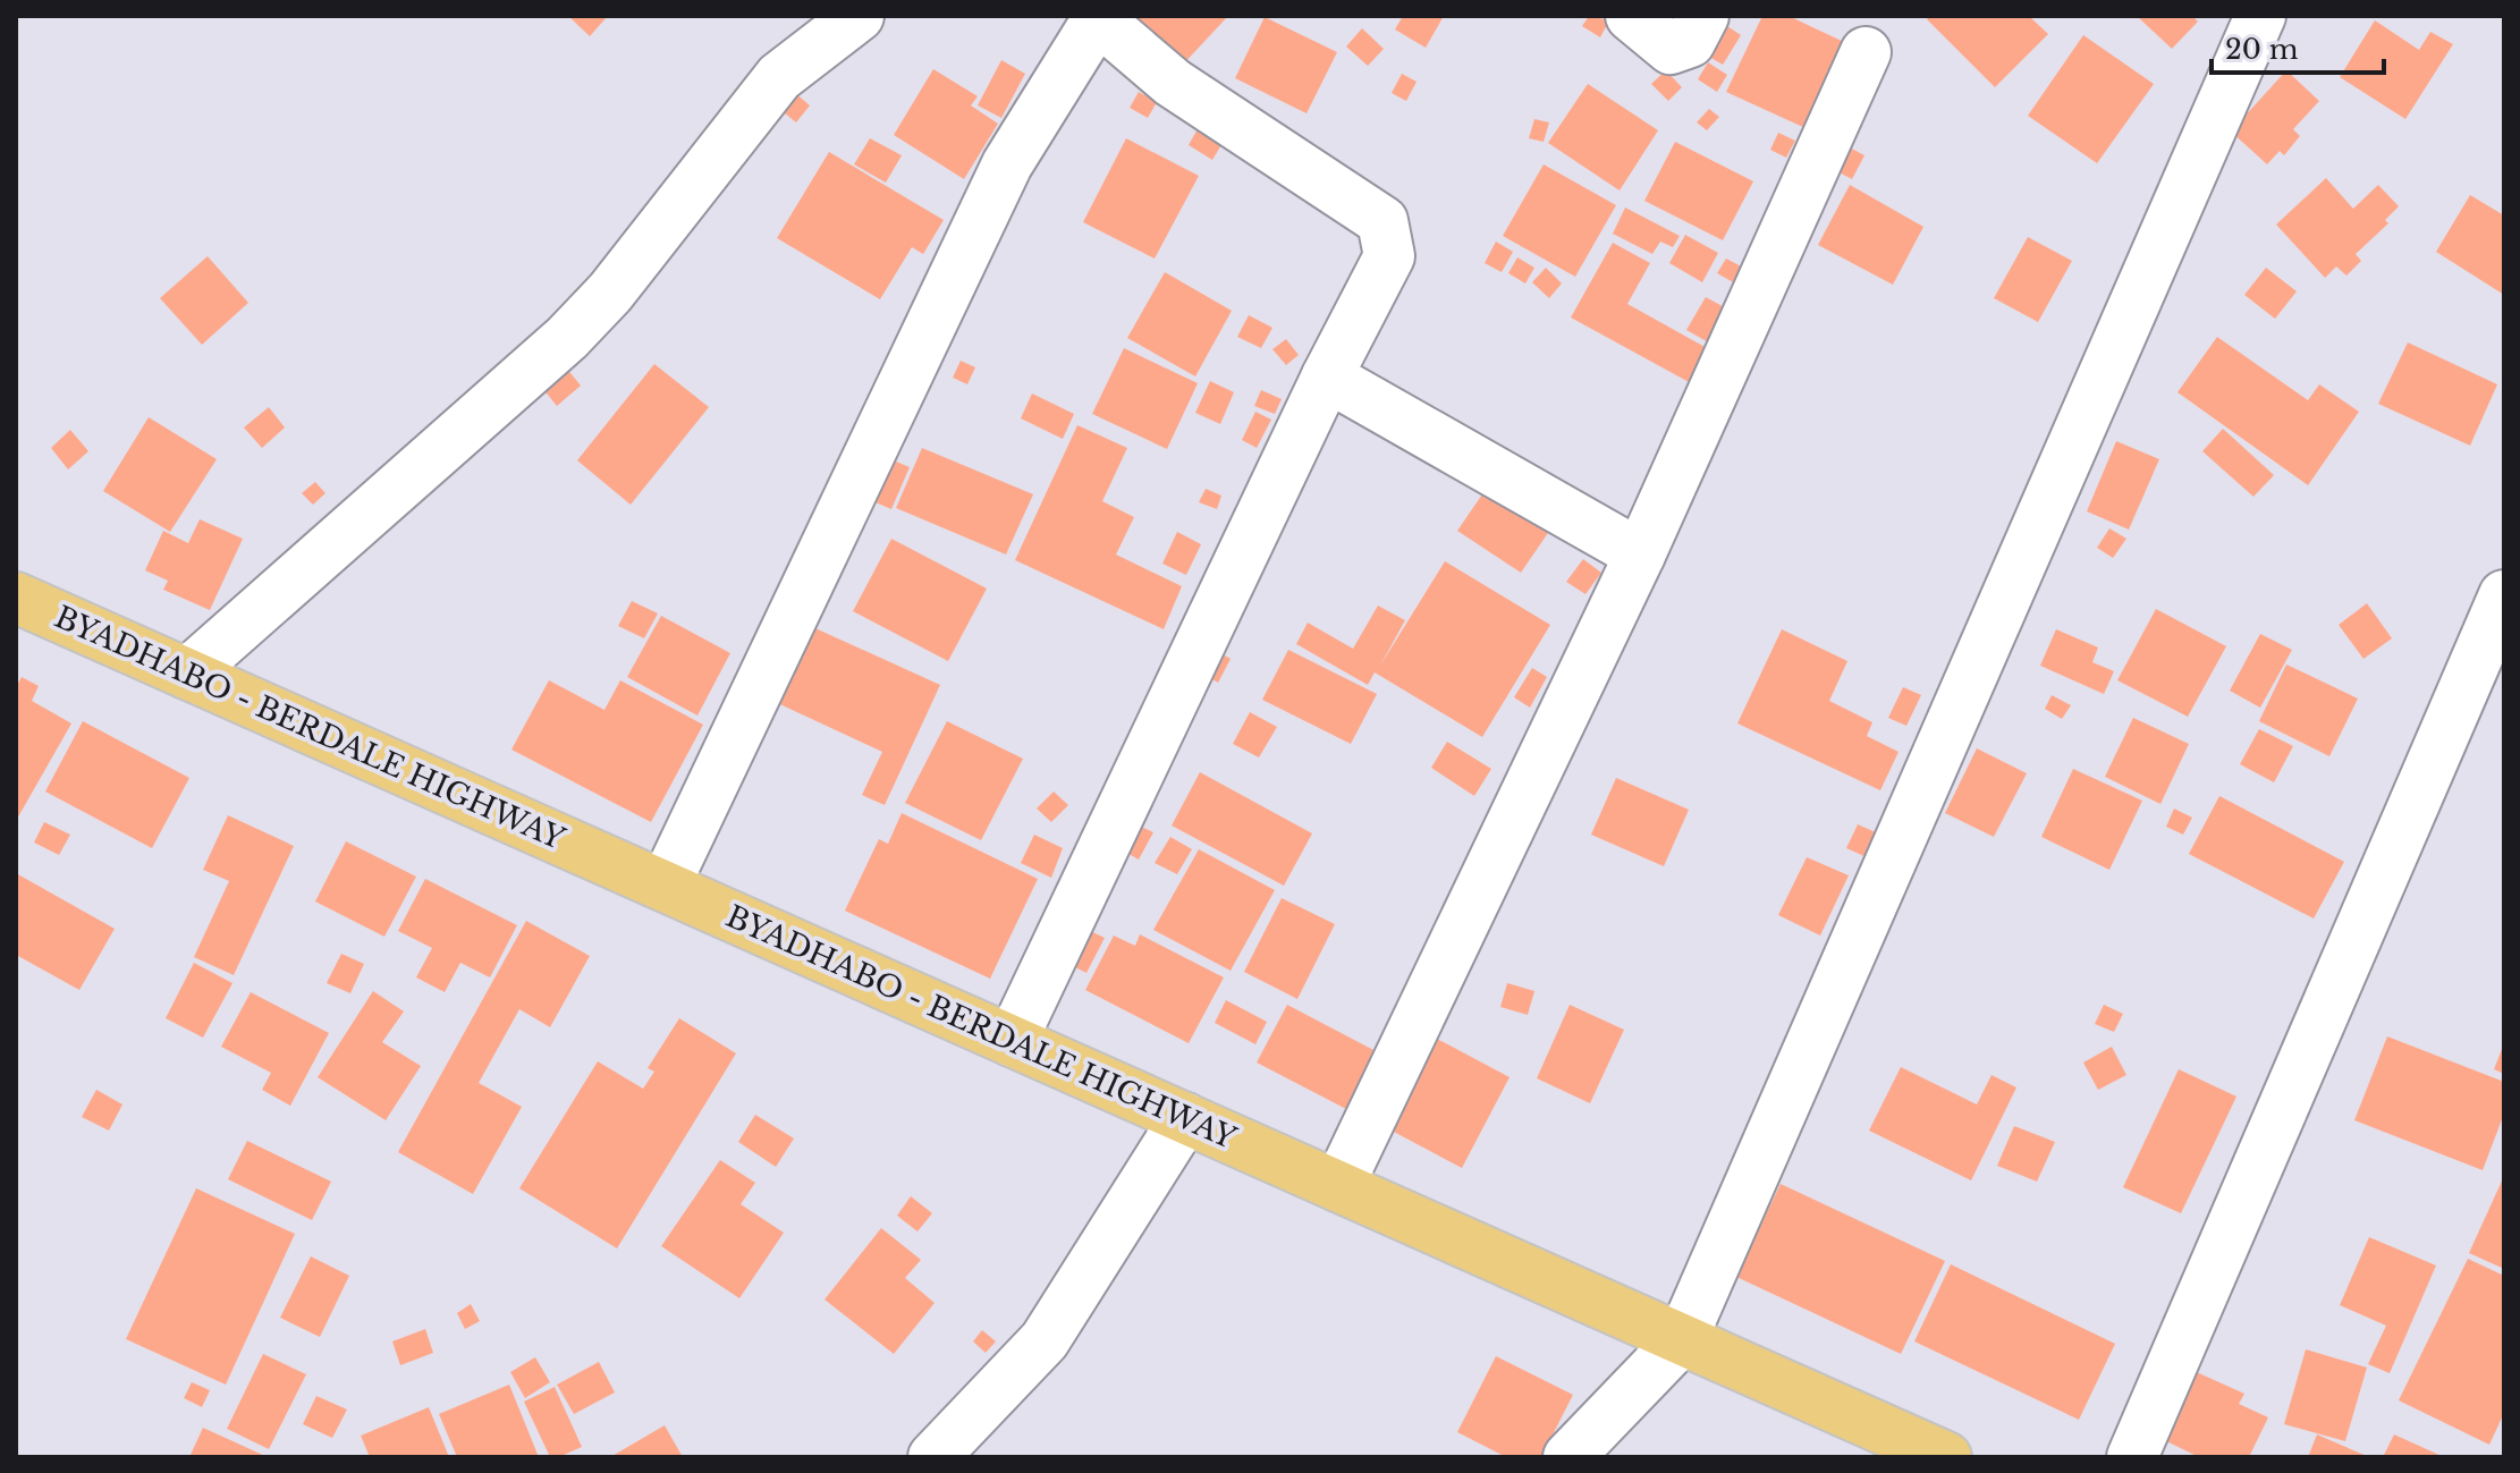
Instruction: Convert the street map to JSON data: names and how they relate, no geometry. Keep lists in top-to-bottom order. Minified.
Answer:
{"streets":{"main road":["BYADHABO - BERDALE HIGHWAY"]},"scale_bar":"20 m"}
